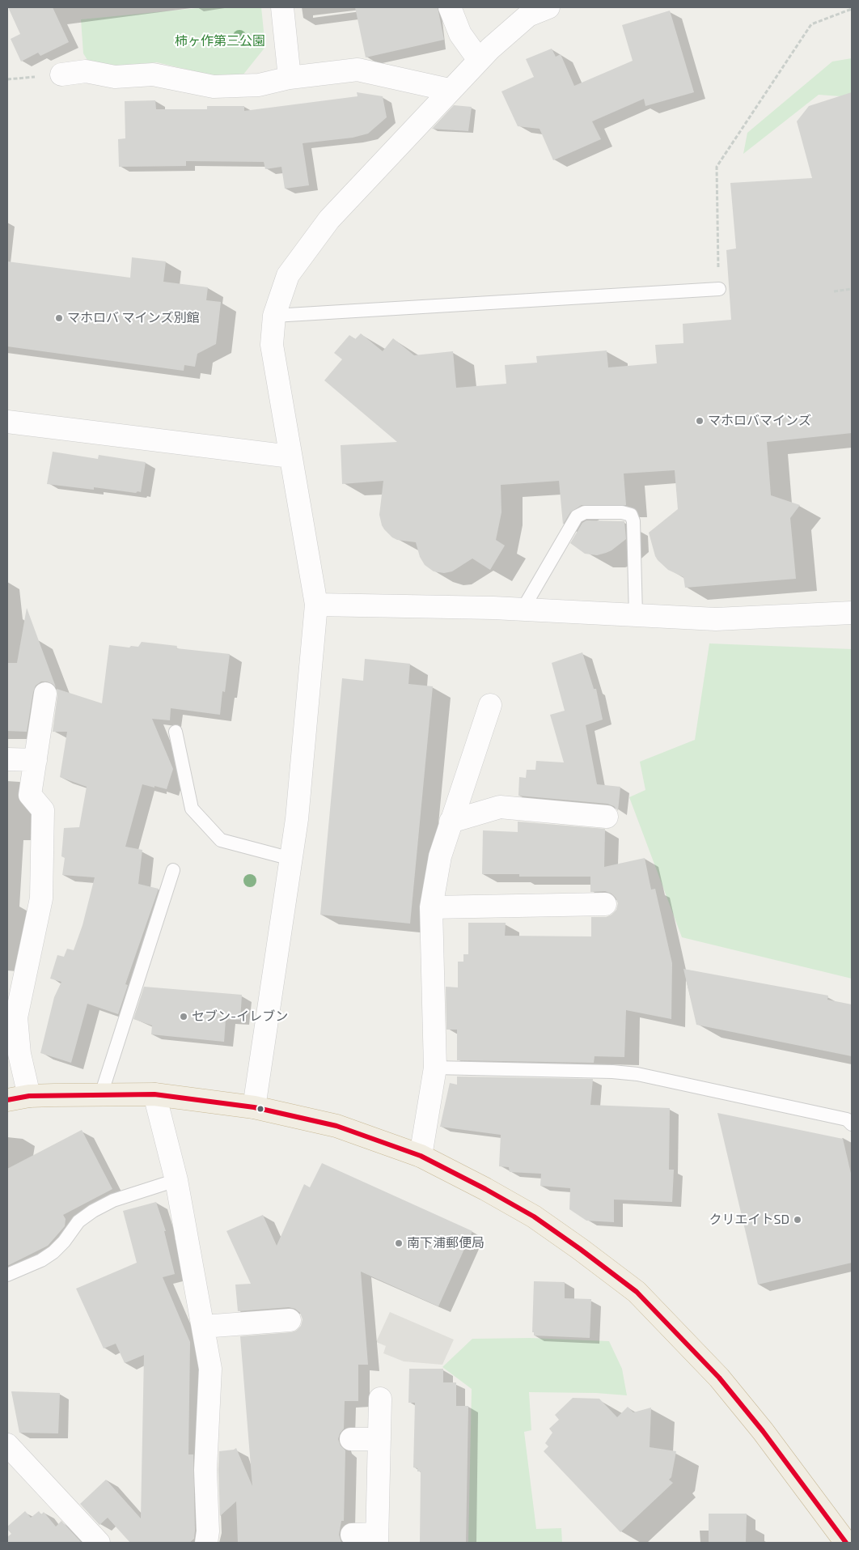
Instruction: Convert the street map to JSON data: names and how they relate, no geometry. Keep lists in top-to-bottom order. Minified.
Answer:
{"parks":["柿ヶ作第三公園"],"places":["マホロバ マインズ別館","マホロバマインズ","セブン-イレブン","クリエイトSD","南下浦郵便局"]}
